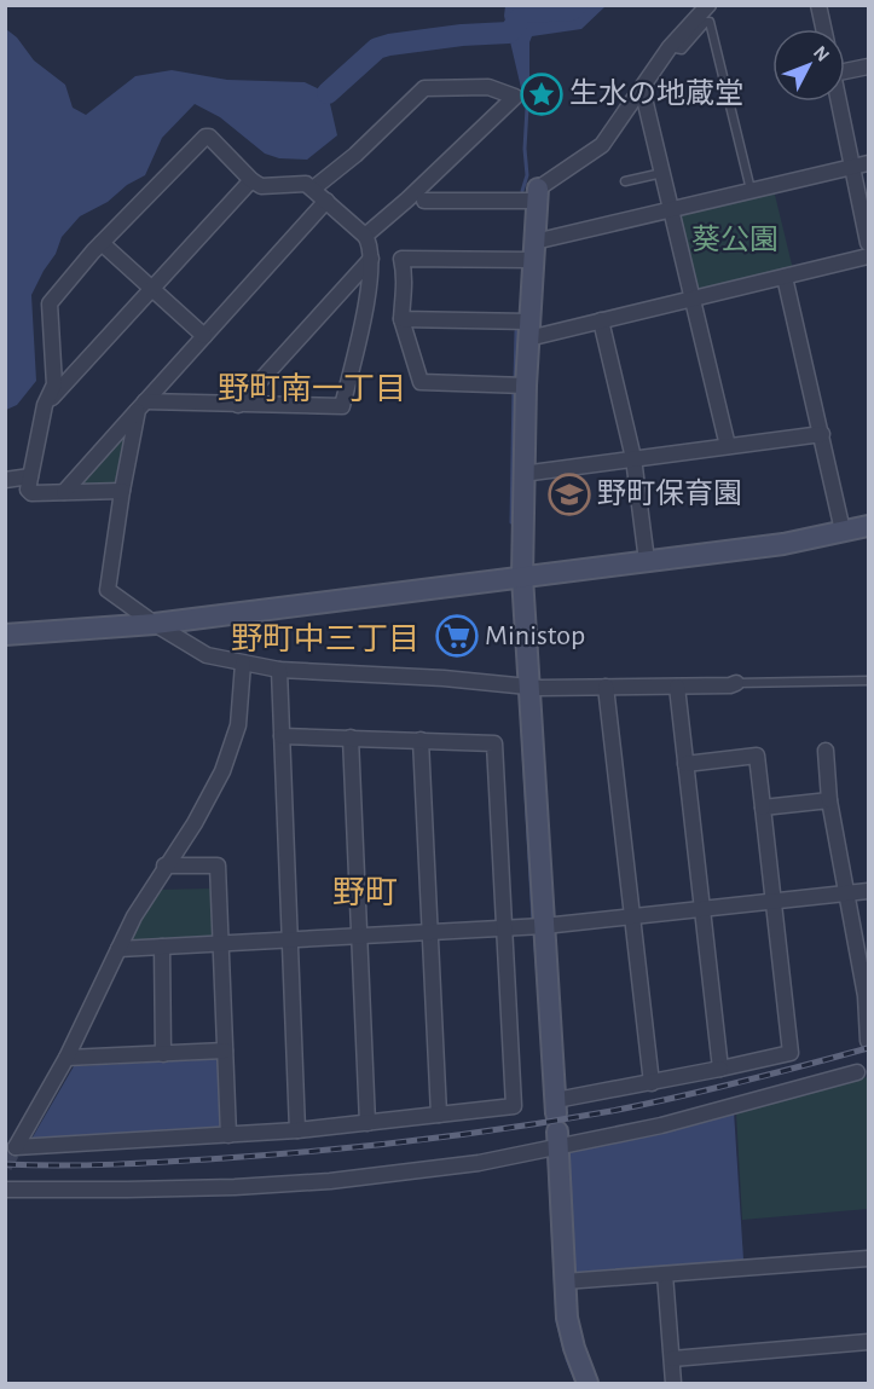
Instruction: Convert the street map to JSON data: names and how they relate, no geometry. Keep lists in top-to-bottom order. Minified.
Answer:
{"districts":["野町南一丁目","野町中三丁目","野町"],"parks":["葵公園"],"places":{"place":["生水の地蔵堂"],"school or university":["野町保育園"],"supermarket":["Ministop"]},"north":"top right"}
